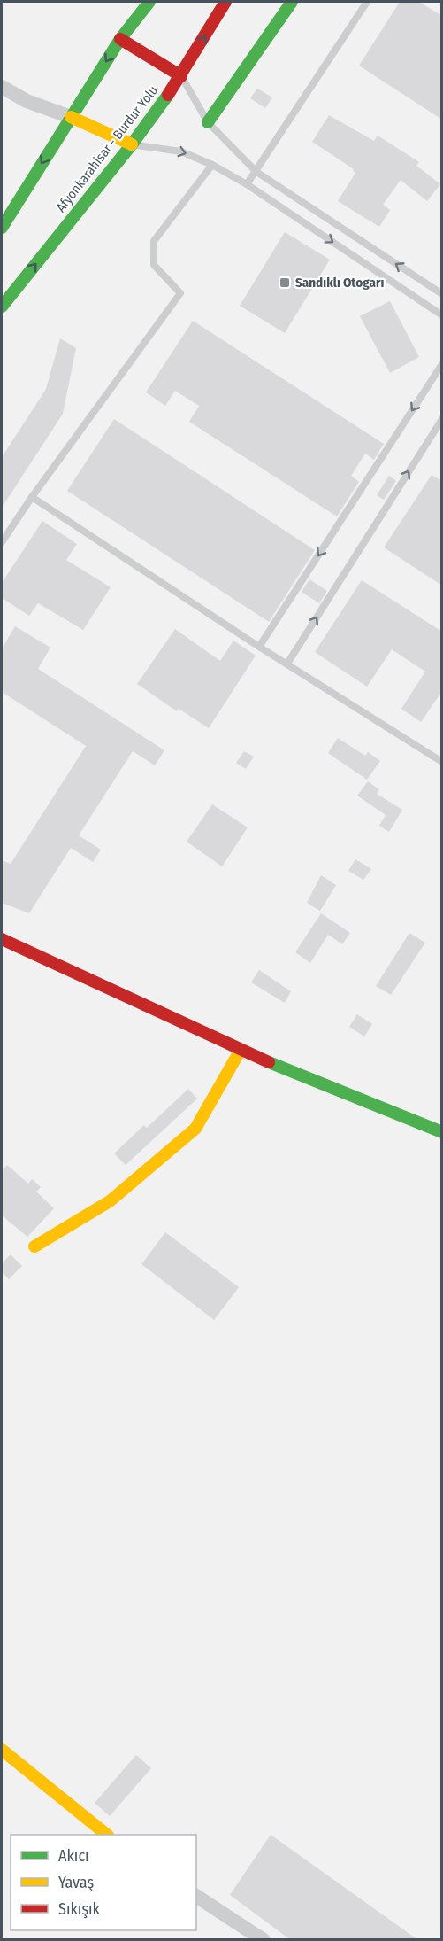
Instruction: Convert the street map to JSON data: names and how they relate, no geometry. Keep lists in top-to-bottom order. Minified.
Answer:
{"streets":{"main road":["Afyonkarahisar - Burdur Yolu"]},"places":{"transit":["Sandıklı Otogarı"]},"legend":["Akıcı","Yavaş","Sıkışık"]}
